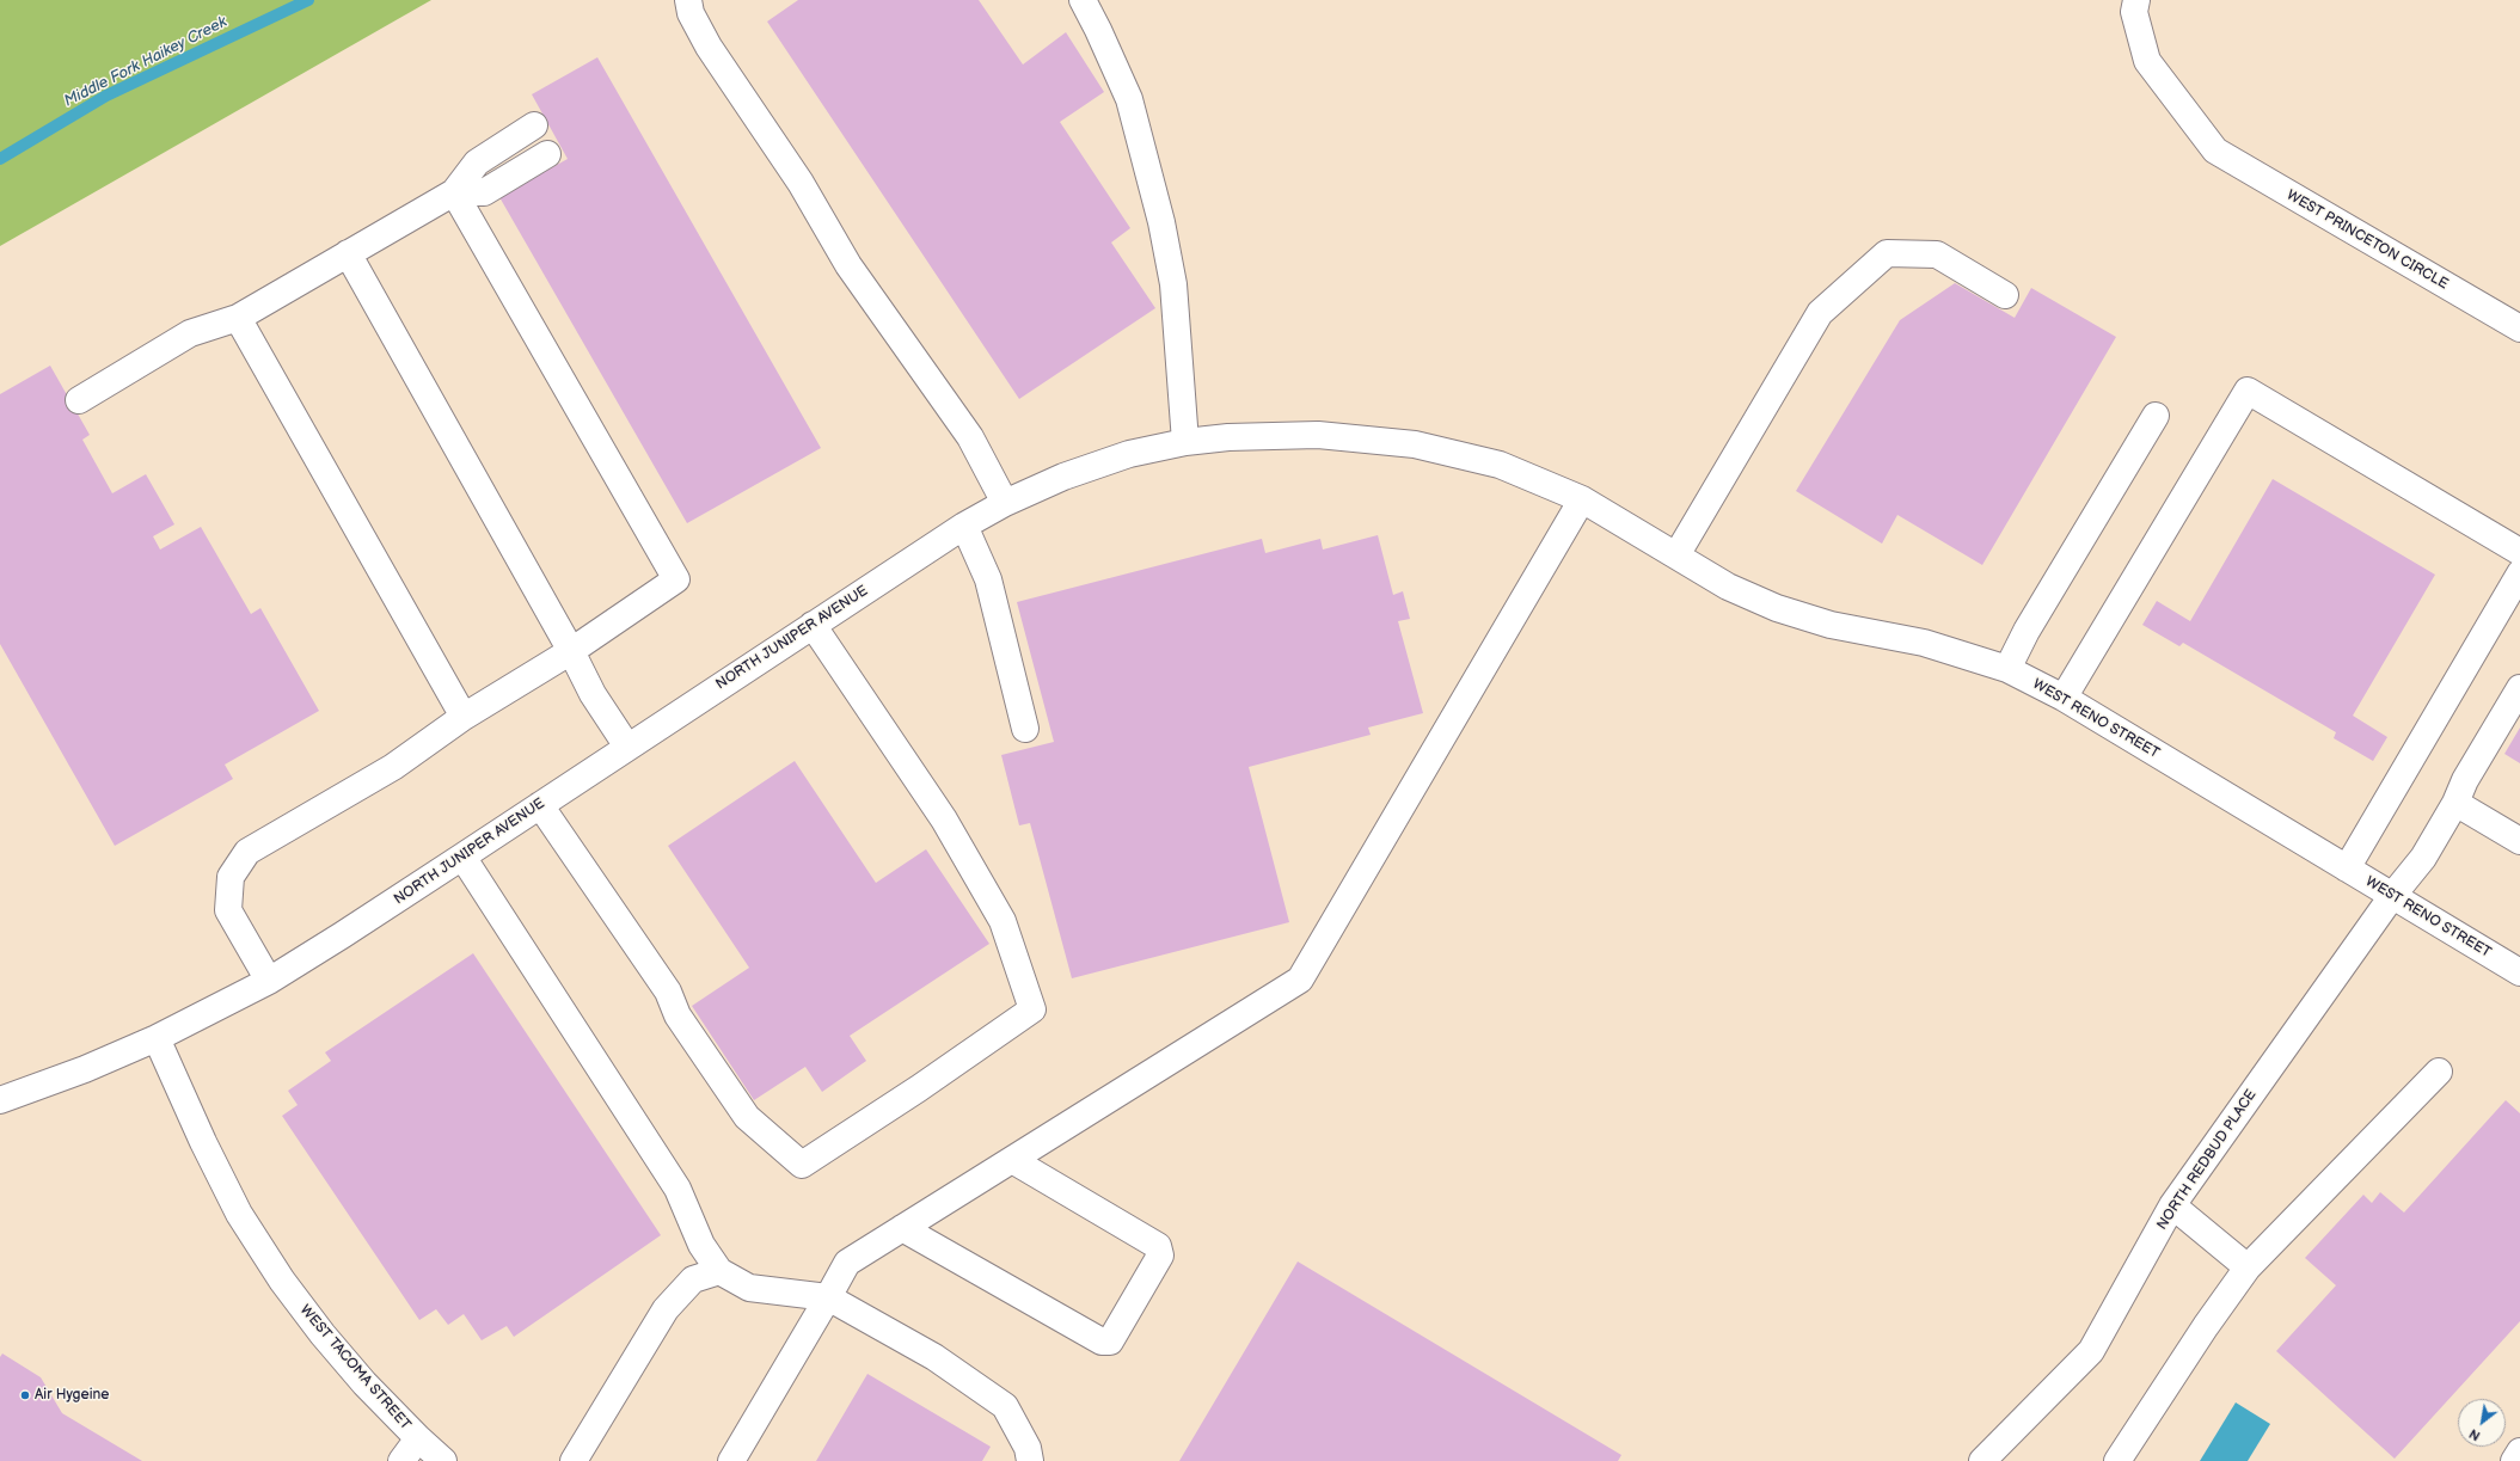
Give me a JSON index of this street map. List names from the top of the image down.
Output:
{
  "streets": {
    "street": [
      "WEST PRINCETON CIRCLE",
      "NORTH JUNIPER AVENUE",
      "WEST RENO STREET",
      "NORTH REDBUD PLACE",
      "WEST TACOMA STREET"
    ]
  },
  "crossings": [
    ["NORTH JUNIPER AVENUE", "WEST RENO STREET"],
    ["NORTH JUNIPER AVENUE", "WEST TACOMA STREET"],
    ["WEST RENO STREET", "NORTH REDBUD PLACE"]
  ],
  "water": ["Middle Fork Haikey Creek"],
  "places": ["Air Hygeine"],
  "north": "bottom left"
}
